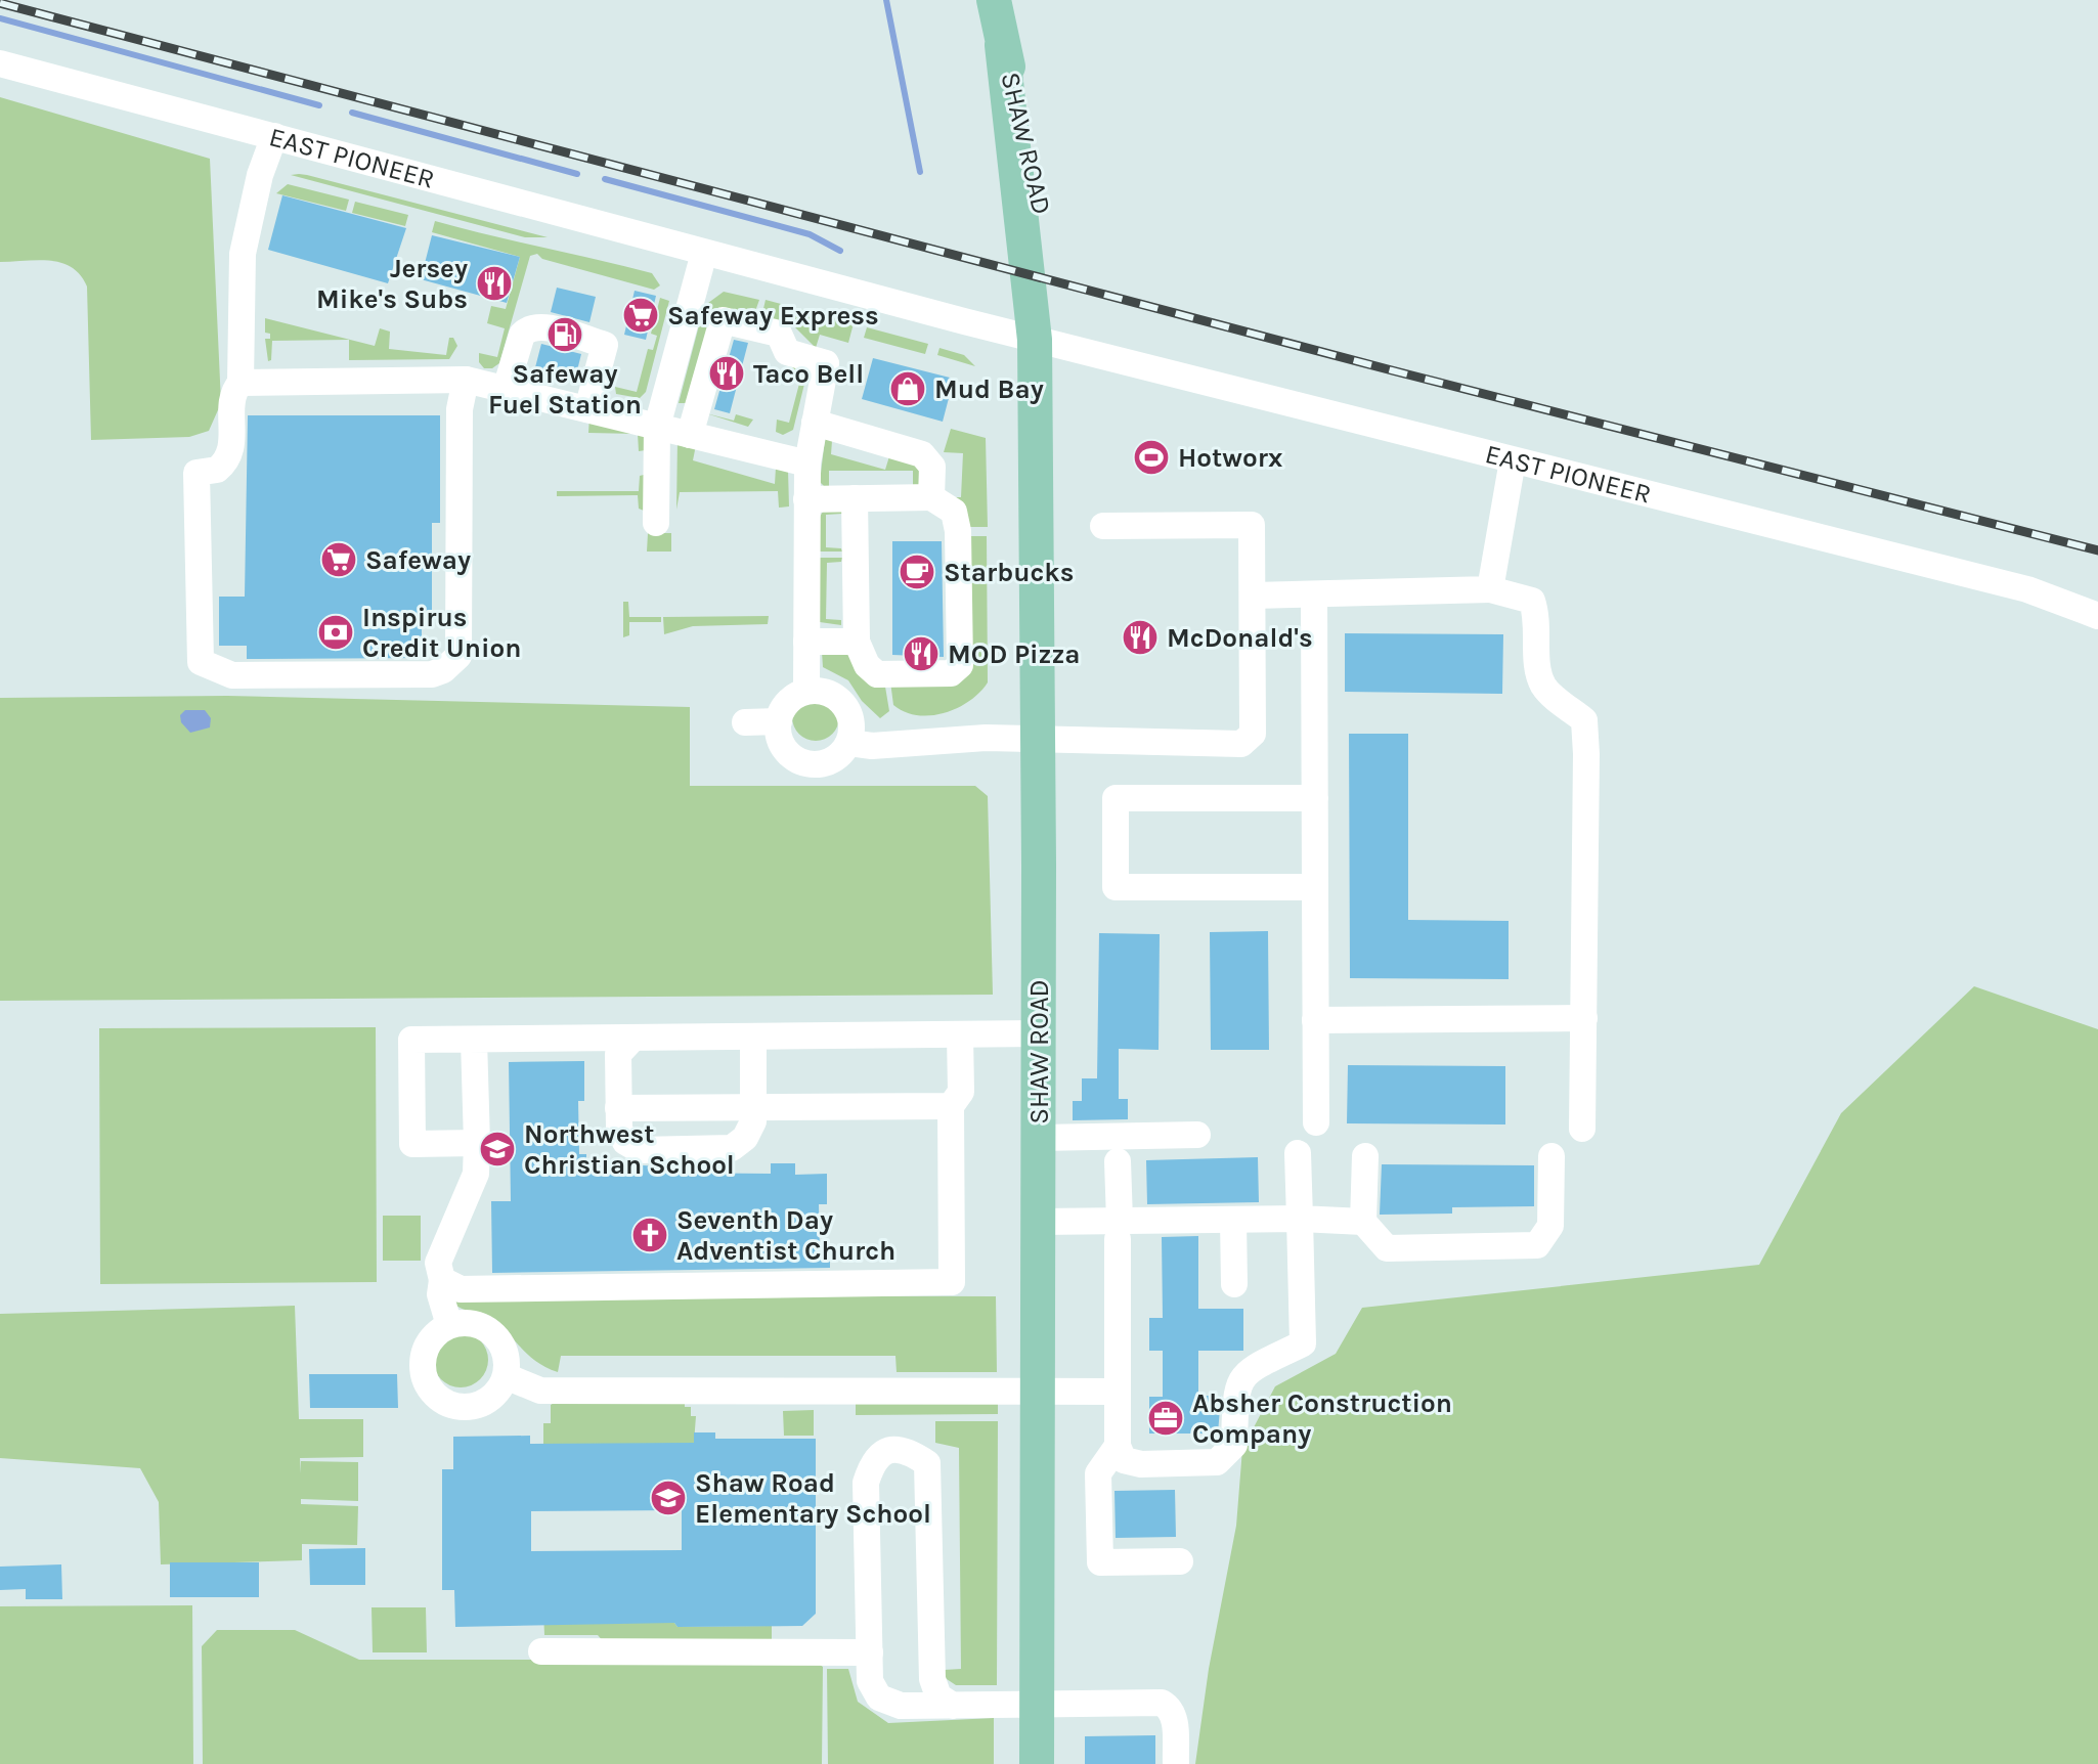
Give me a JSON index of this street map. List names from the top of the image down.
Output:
{
  "streets": {
    "main road": ["SHAW ROAD"],
    "street": ["EAST PIONEER"]
  },
  "crossings": [
    ["SHAW ROAD", "EAST PIONEER"]
  ],
  "places": {
    "restaurant": [
      "Jersey Mike's Subs",
      "Taco Bell",
      "McDonald's",
      "MOD Pizza"
    ],
    "supermarket": ["Safeway Express", "Safeway"],
    "fuel station": ["Safeway Fuel Station"],
    "shop": ["Mud Bay"],
    "sports": ["Hotworx"],
    "cafe": ["Starbucks"],
    "bank": ["Inspirus Credit Union"],
    "school or university": ["Northwest Christian School", "Shaw Road Elementary School"],
    "church": ["Seventh Day Adventist Church"],
    "office": ["Absher Construction Company"]
  }
}
